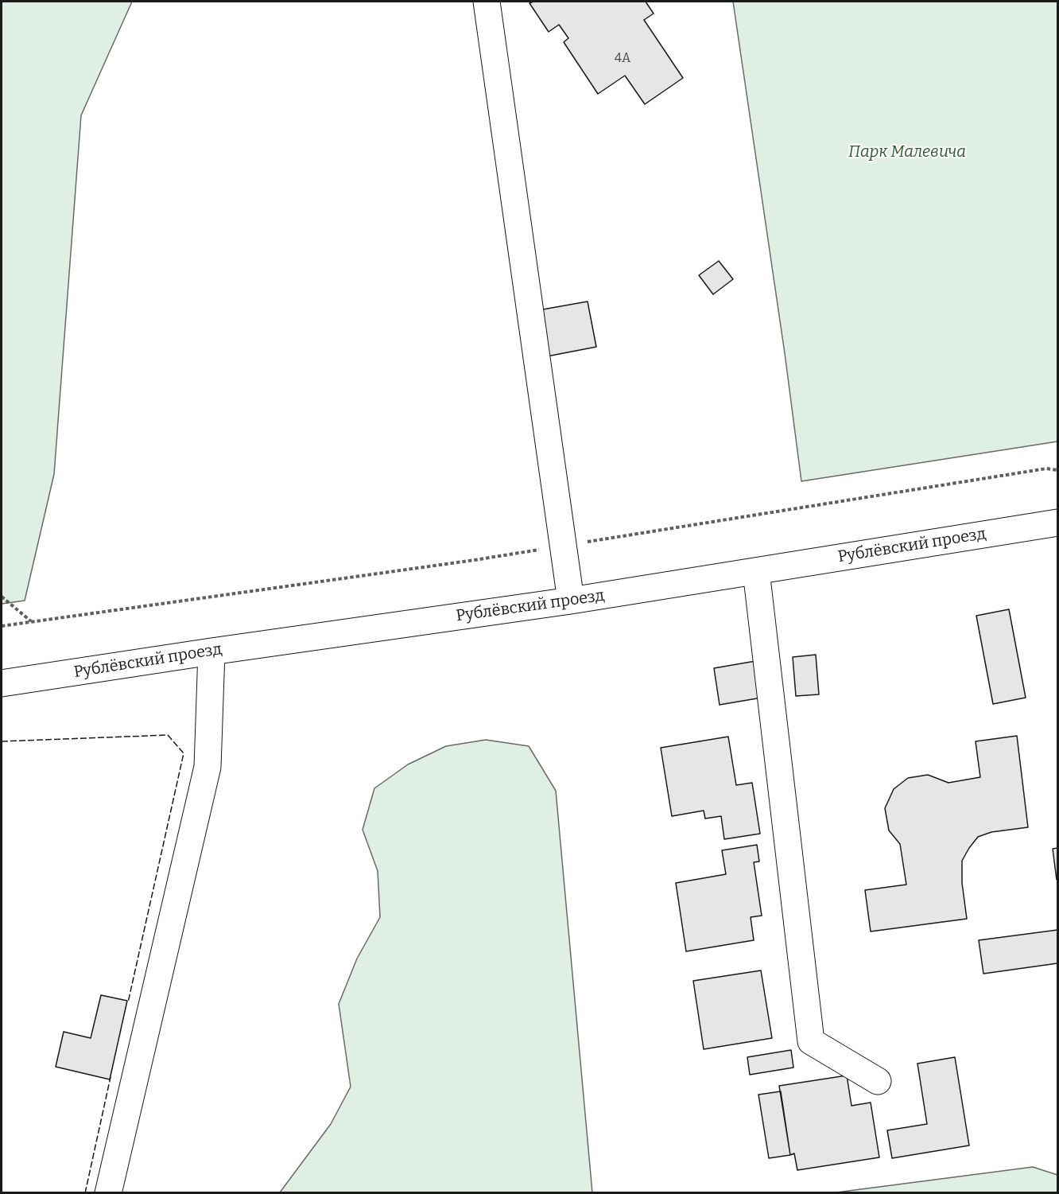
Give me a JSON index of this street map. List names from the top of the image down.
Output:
{
  "streets": {
    "street": ["Рублёвский проезд"]
  },
  "parks": ["Парк Малевича"],
  "house_numbers": ["4А"]
}
